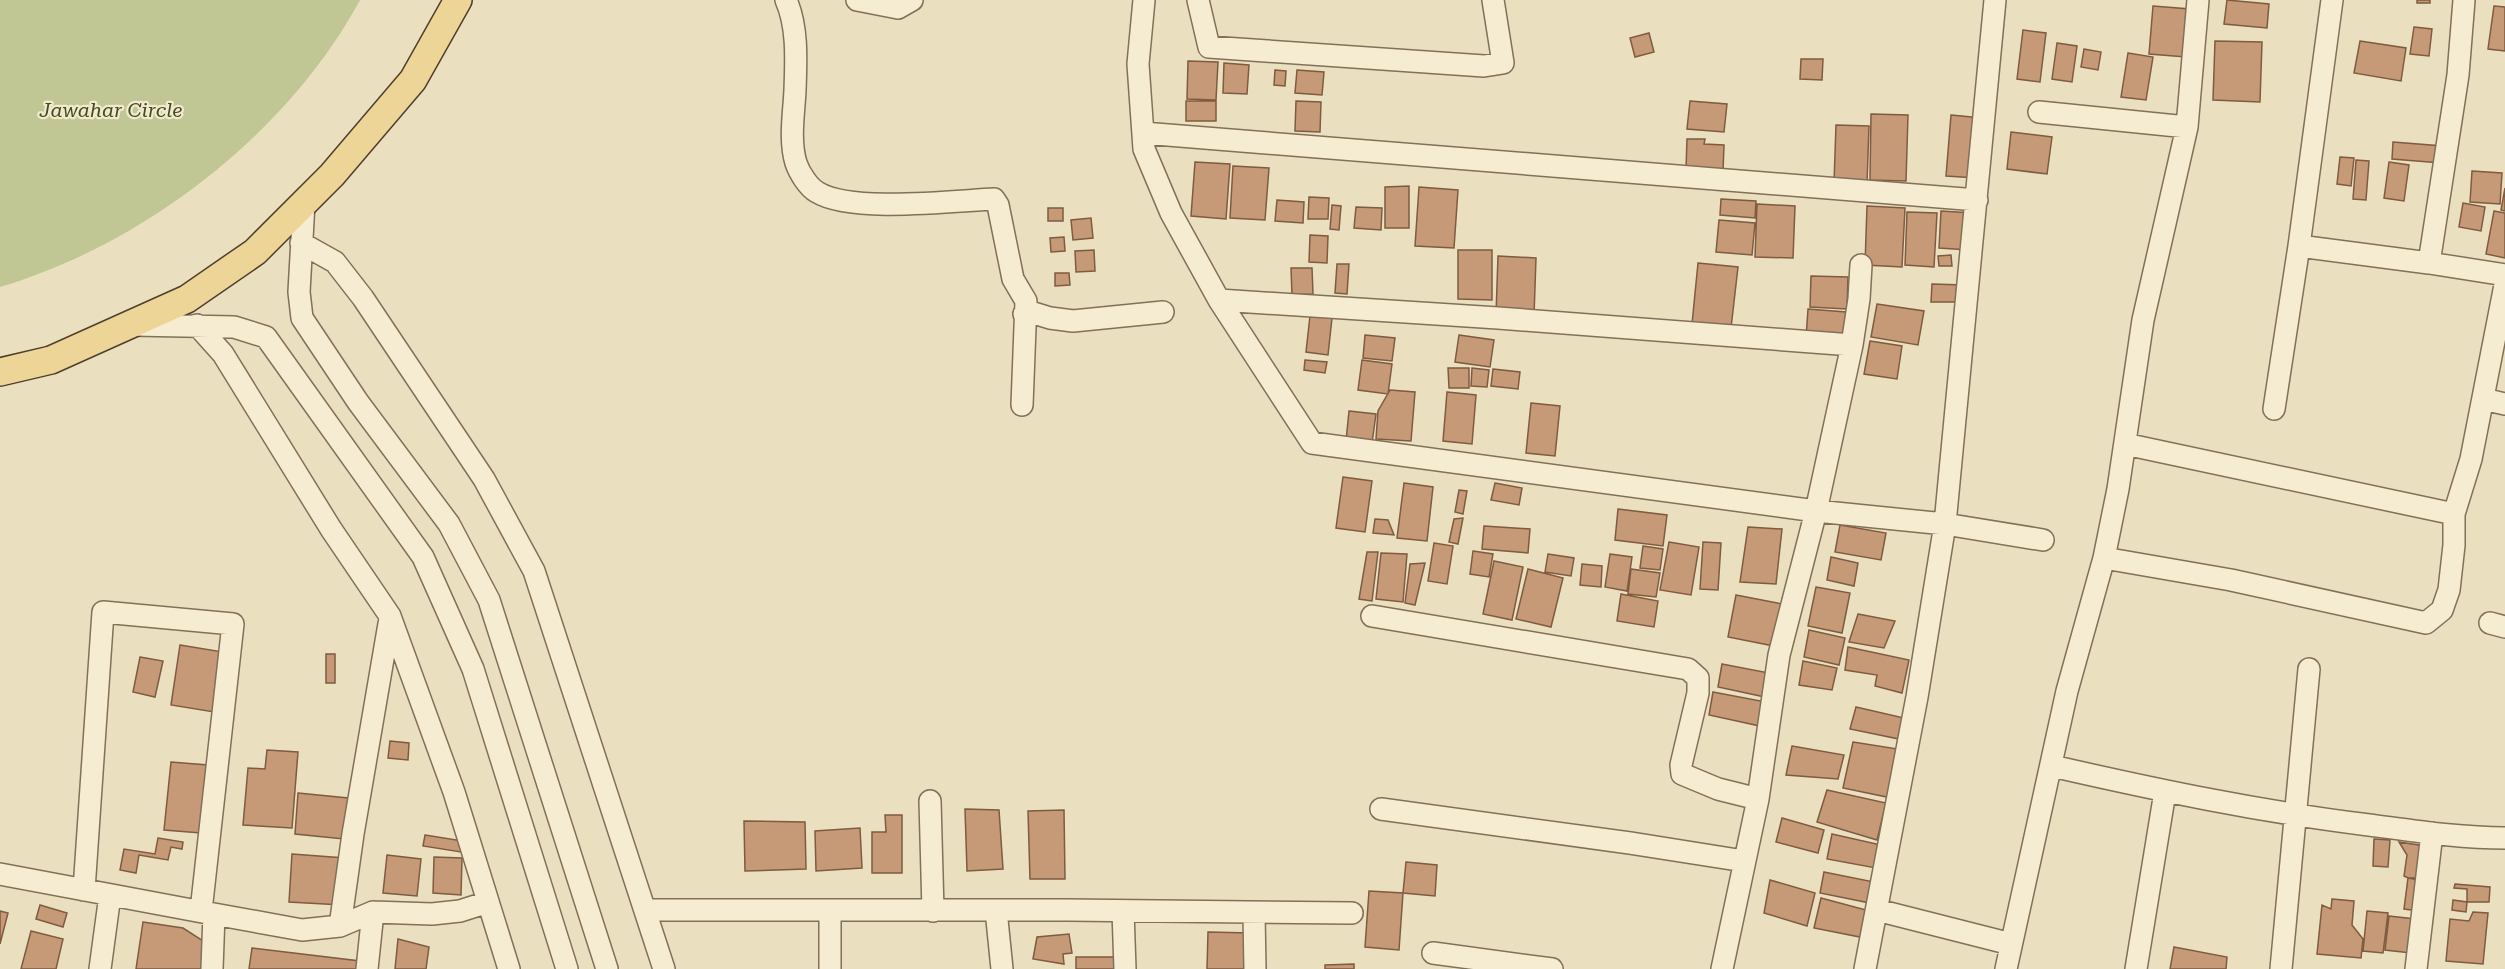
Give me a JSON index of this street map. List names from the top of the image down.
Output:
{
  "parks": ["Jawahar Circle"]
}
